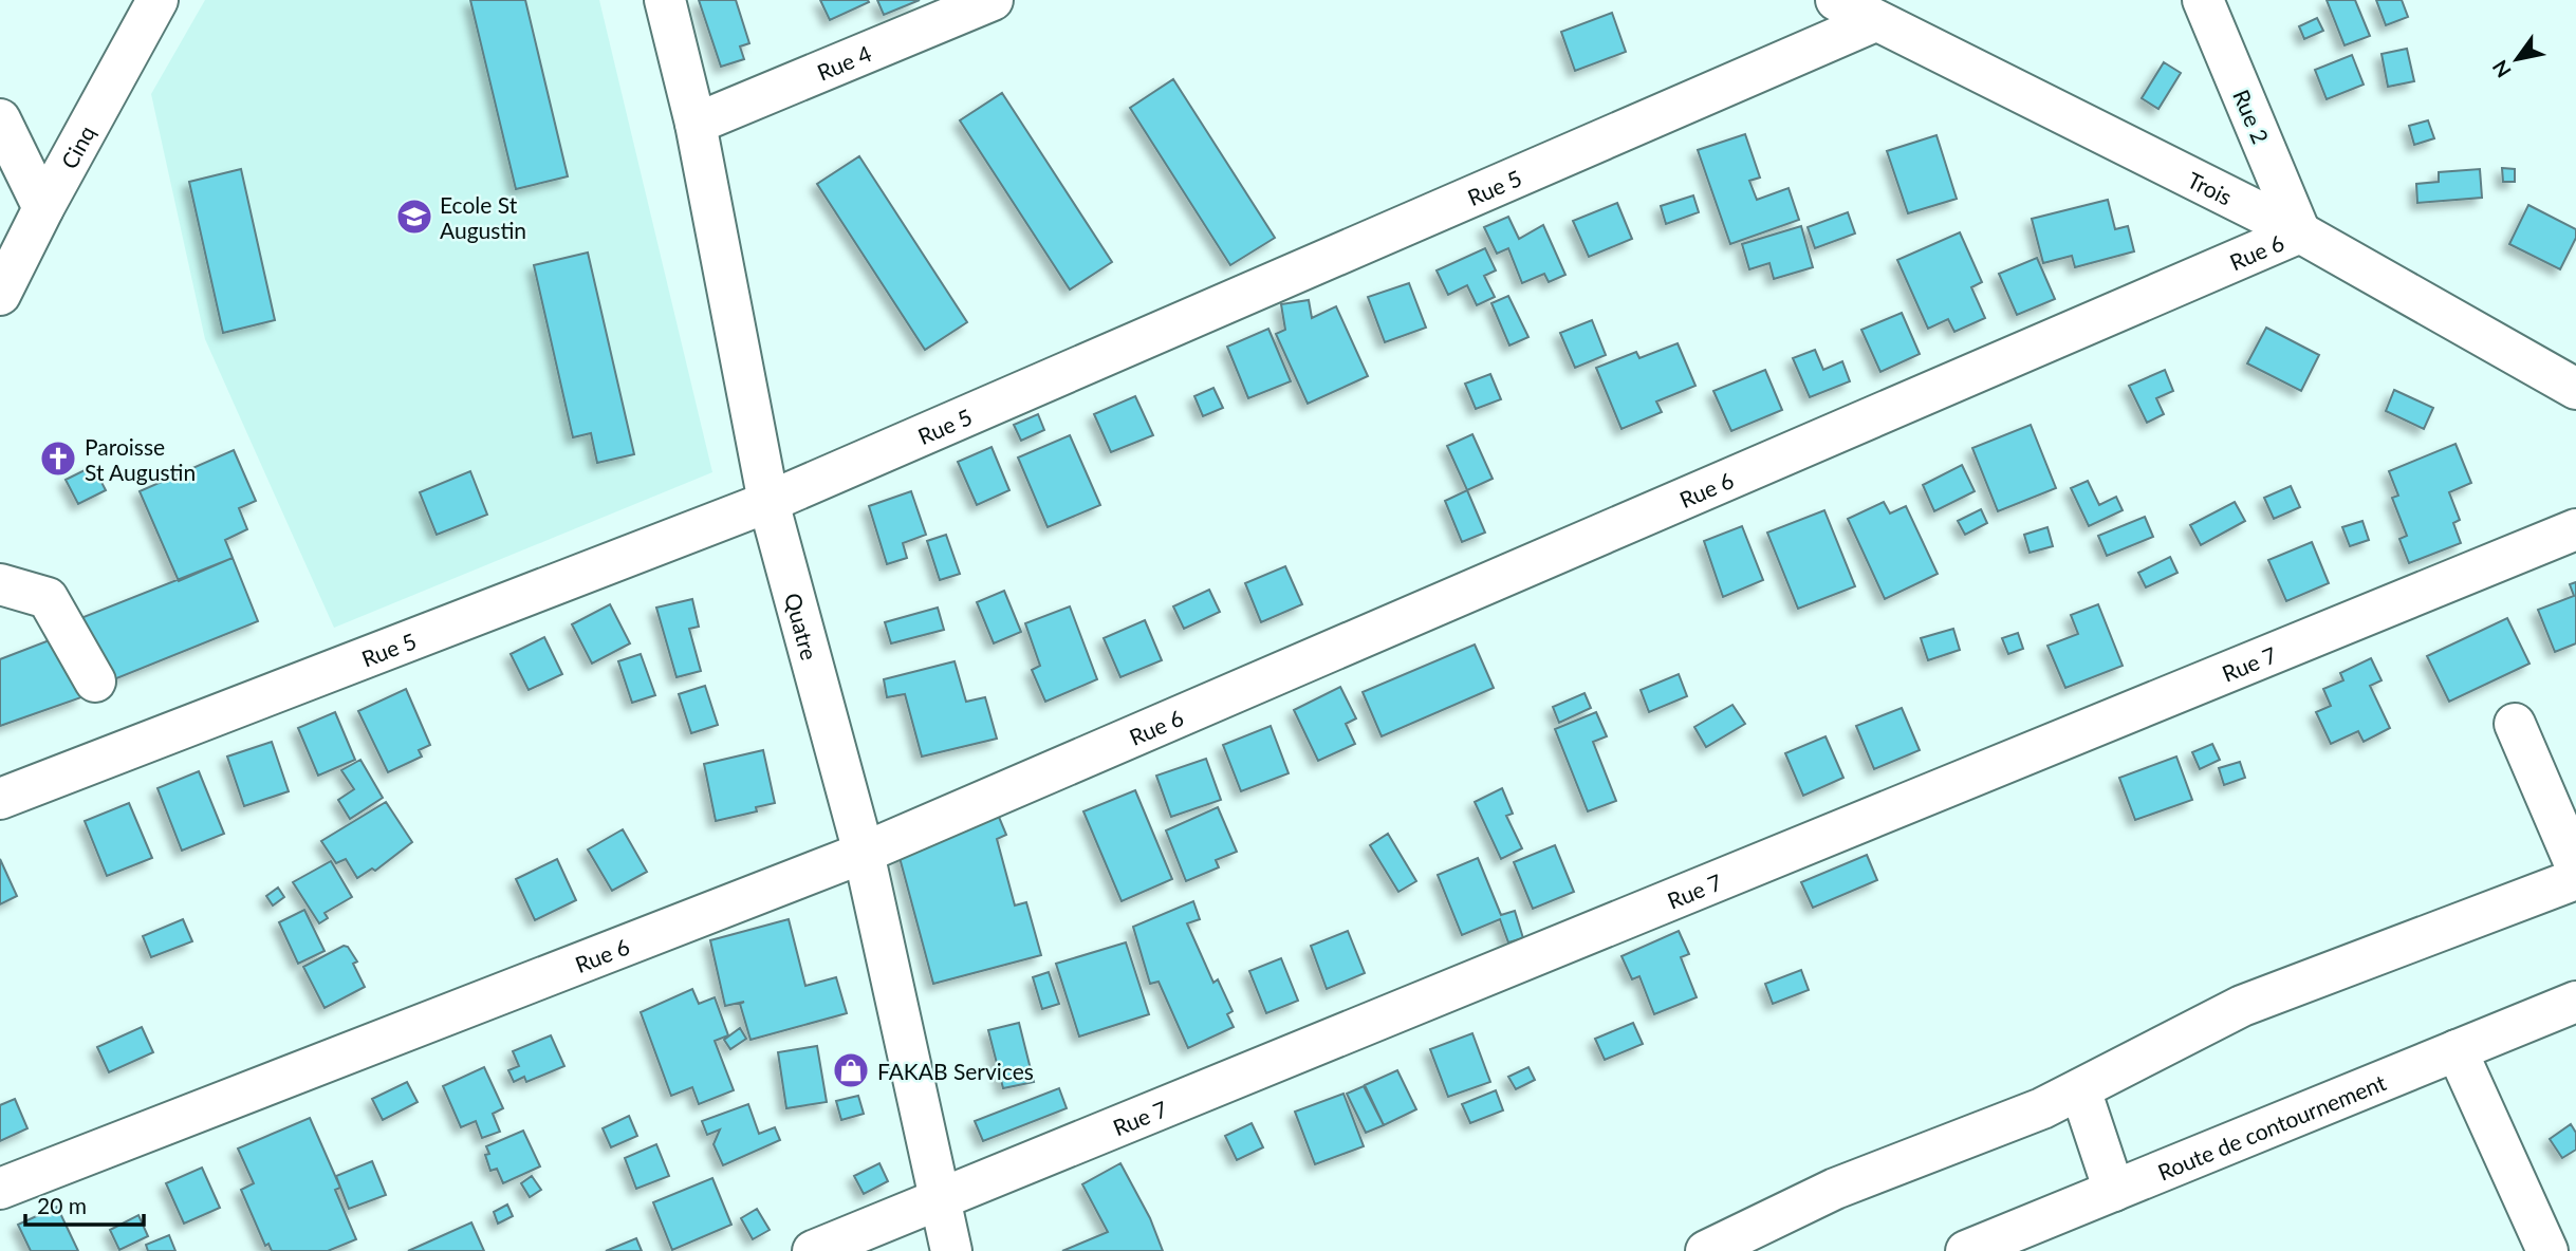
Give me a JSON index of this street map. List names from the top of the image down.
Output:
{
  "streets": {
    "street": [
      "Rue 4",
      "Rue 2",
      "Cinq",
      "Rue 5",
      "Trois",
      "Rue 6",
      "Quatre",
      "Rue 7",
      "Route de contournement"
    ]
  },
  "crossings": [
    ["Rue 4", "Quatre"],
    ["Rue 2", "Trois"],
    ["Rue 2", "Rue 6"],
    ["Rue 5", "Trois"],
    ["Rue 5", "Quatre"],
    ["Trois", "Rue 6"],
    ["Rue 6", "Quatre"],
    ["Quatre", "Rue 7"]
  ],
  "places": {
    "school or university": ["Ecole St Augustin"],
    "church": ["Paroisse St Augustin"],
    "shop": ["FAKAB Services"]
  },
  "scale_bar": "20 m",
  "north": "bottom left"
}
